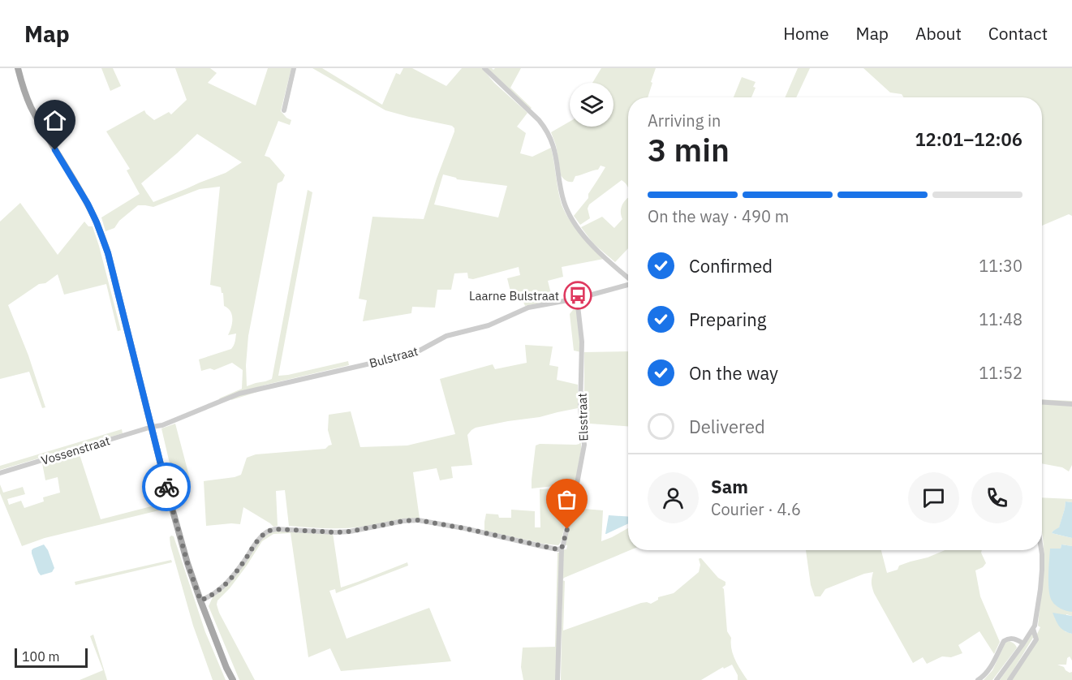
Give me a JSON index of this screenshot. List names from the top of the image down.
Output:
{
  "streets": {
    "street": ["Bulstraat", "Elsstraat", "Vossenstraat"]
  },
  "crossings": [
    ["Bulstraat", "Elsstraat"],
    ["Bulstraat", "Vossenstraat"]
  ],
  "places": {
    "bus stop": ["Laarne Bulstraat"]
  },
  "scale_bar": "100 m",
  "page": {
    "header": "Map",
    "nav": [
      "Home",
      "Map",
      "About",
      "Contact"
    ],
    "heading": ["3 min", "Arriving in", "12:01–12:06"],
    "panel": ["Sam", "Courier · 4.6"],
    "bar": "On the way · 490 m",
    "list": [
      ["Confirmed", "11:30"],
      ["Preparing", "11:48"],
      ["On the way", "11:52"],
      "Delivered"
    ],
    "scale": "100 m"
  }
}
